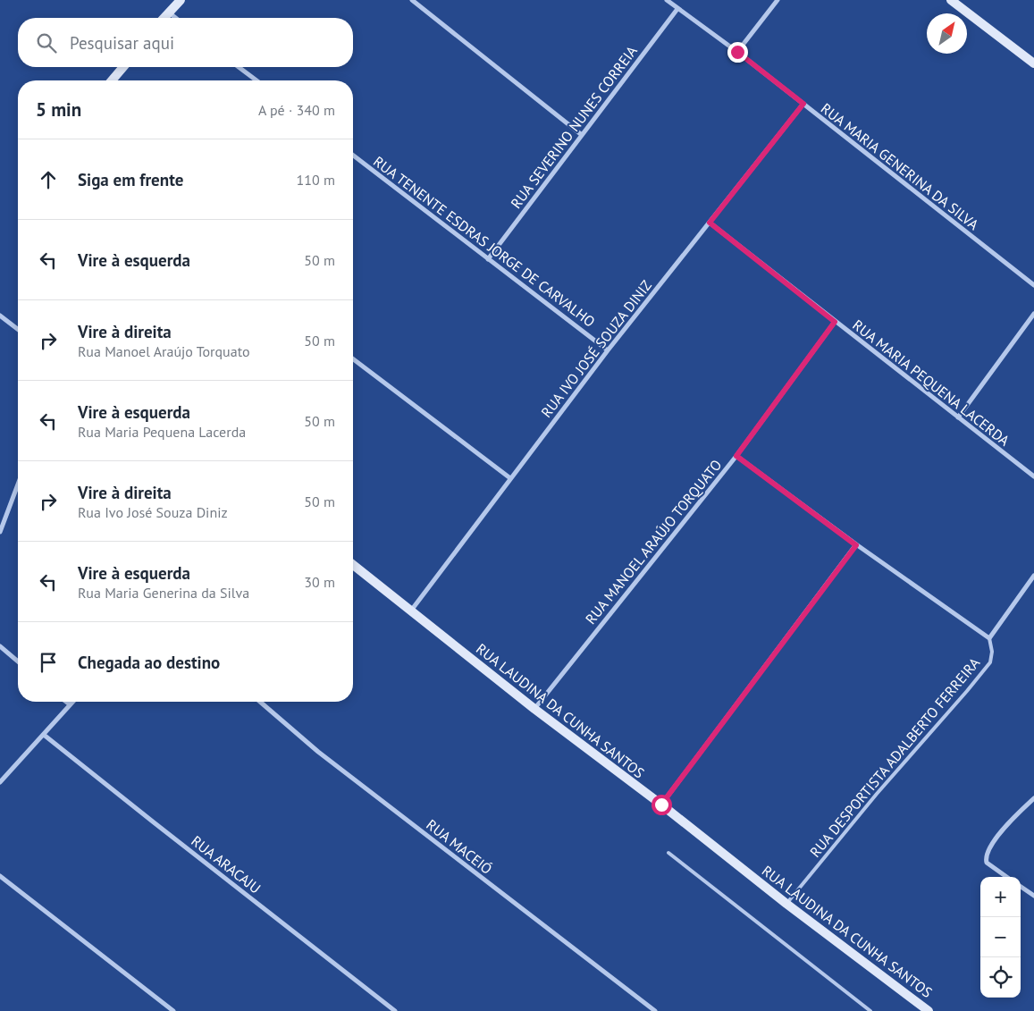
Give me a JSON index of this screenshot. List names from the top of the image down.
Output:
{
  "streets": {
    "street": [
      "RUA SEVERINO NUNES CORREIA",
      "RUA MARIA GENERINA DA SILVA",
      "RUA TENENTE ESDRAS JORGE DE CARVALHO",
      "RUA IVO JOSÉ SOUZA DINIZ",
      "RUA MARIA PEQUENA LACERDA",
      "RUA MANOEL ARAÚJO TORQUATO",
      "RUA LAUDINA DA CUNHA SANTOS",
      "RUA MACEIÓ",
      "RUA ARACAJU"
    ],
    "lane": ["RUA DESPORTISTA ADALBERTO FERREIRA"]
  },
  "crossings": [
    ["RUA SEVERINO NUNES CORREIA", "RUA MARIA GENERINA DA SILVA"],
    ["RUA SEVERINO NUNES CORREIA", "RUA TENENTE ESDRAS JORGE DE CARVALHO"],
    ["RUA MARIA GENERINA DA SILVA", "RUA IVO JOSÉ SOUZA DINIZ"],
    ["RUA TENENTE ESDRAS JORGE DE CARVALHO", "RUA IVO JOSÉ SOUZA DINIZ"],
    ["RUA IVO JOSÉ SOUZA DINIZ", "RUA MARIA PEQUENA LACERDA"],
    ["RUA IVO JOSÉ SOUZA DINIZ", "RUA LAUDINA DA CUNHA SANTOS"],
    ["RUA MARIA PEQUENA LACERDA", "RUA MANOEL ARAÚJO TORQUATO"],
    ["RUA MANOEL ARAÚJO TORQUATO", "RUA LAUDINA DA CUNHA SANTOS"],
    ["RUA LAUDINA DA CUNHA SANTOS", "RUA DESPORTISTA ADALBERTO FERREIRA"]
  ],
  "north": "top right",
  "page": {
    "search": "Pesquisar aqui",
    "heading": ["5 min", "A pé · 340 m"],
    "list": [
      ["Siga em frente", "110 m"],
      ["Vire à esquerda", "50 m"],
      ["Vire à direita", "Rua Manoel Araújo Torquato", "50 m"],
      ["Vire à esquerda", "Rua Maria Pequena Lacerda", "50 m"],
      ["Vire à direita", "Rua Ivo José Souza Diniz", "50 m"],
      ["Vire à esquerda", "Rua Maria Generina da Silva", "30 m"],
      "Chegada ao destino"
    ],
    "map_buttons": ["+", "−"]
  }
}
